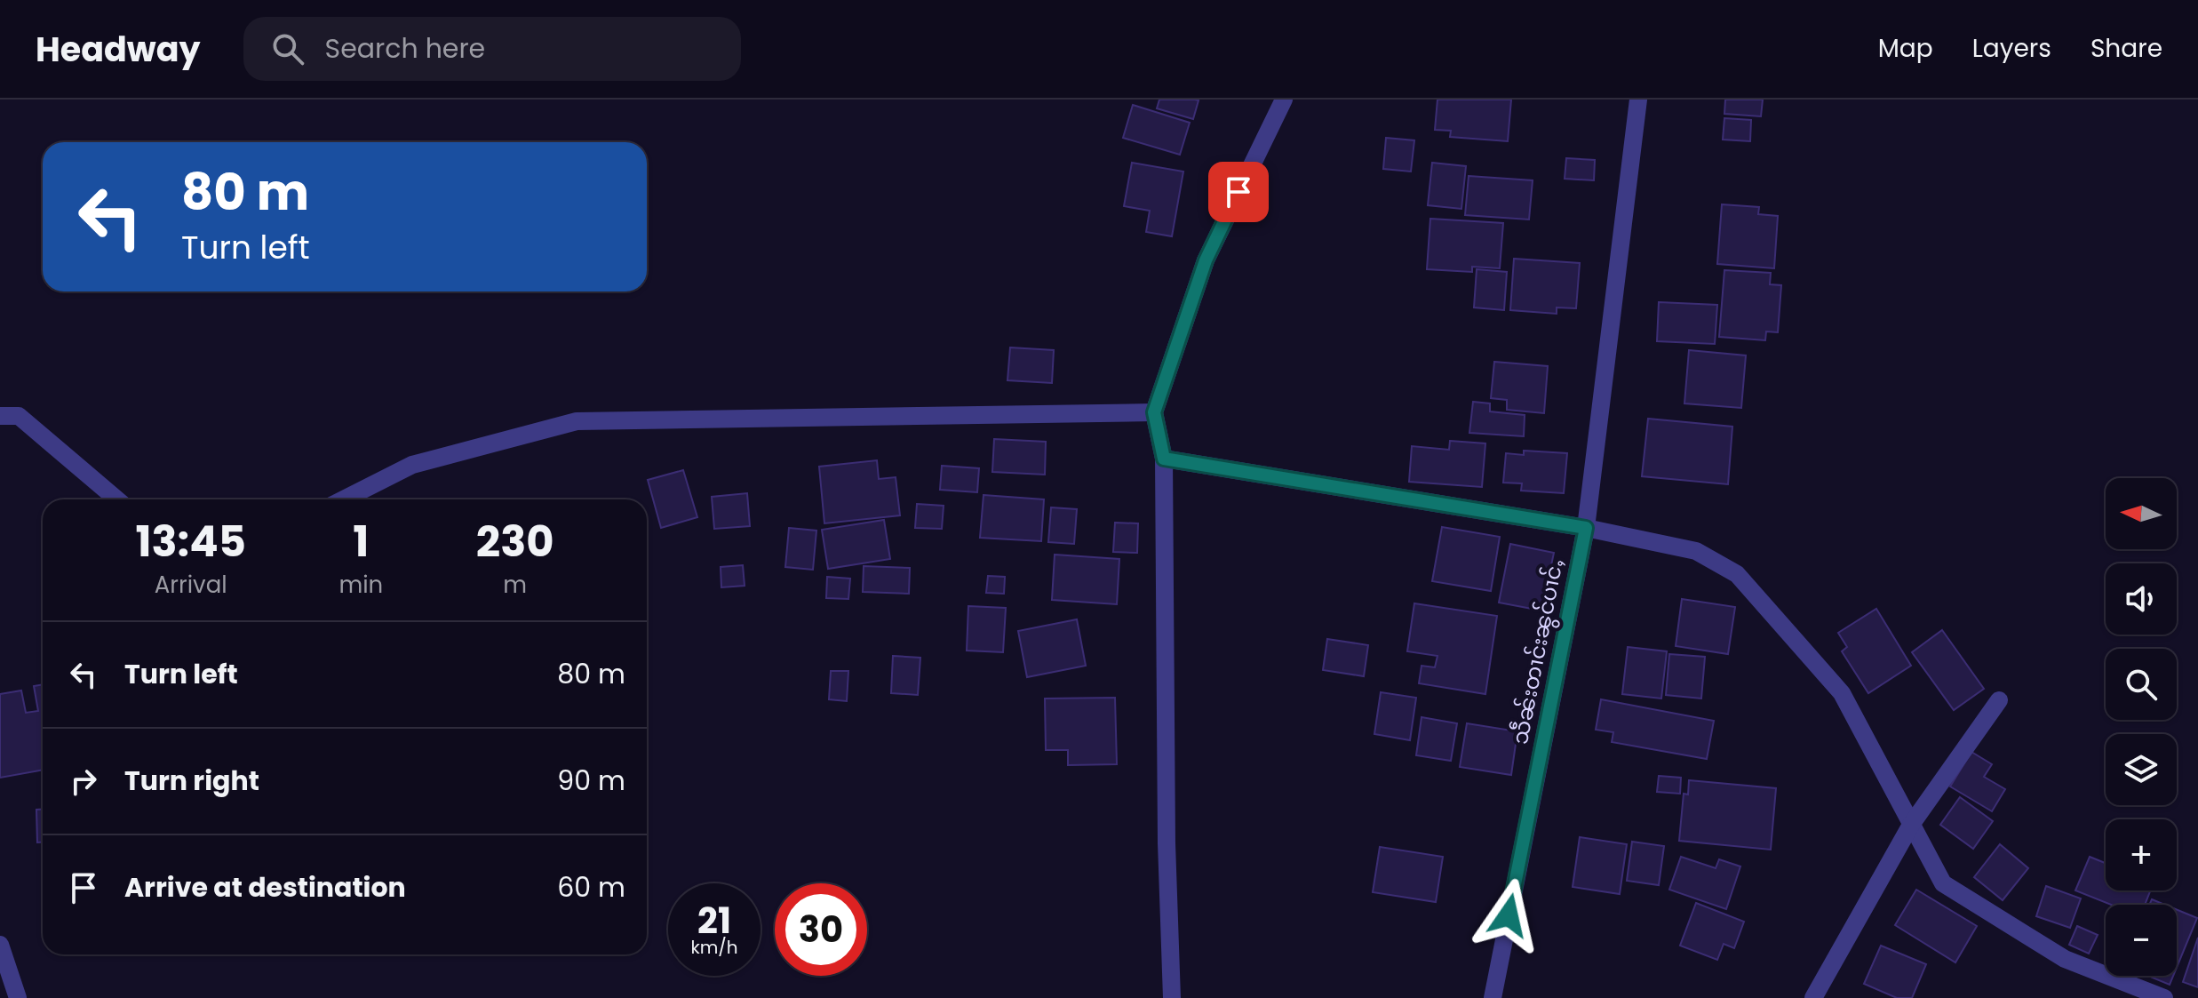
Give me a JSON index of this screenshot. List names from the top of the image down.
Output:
{
  "streets": {
    "street": ["သဵၼ်းတၢင်းၼွင်ပၢင်ႇ"]
  },
  "north": "left",
  "page": {
    "header": "Headway",
    "search": "Search here",
    "nav": ["Map", "Layers", "Share"],
    "turn": ["80 m", "Turn left"],
    "map_buttons": ["+", "−"],
    "eta": [
      "13:45",
      "Arrival",
      "1",
      "min",
      "230",
      "m"
    ],
    "list": [
      {
        "name": "Turn left",
        "value": "80 m"
      },
      {
        "name": "Turn right",
        "value": "90 m"
      },
      {
        "name": "Arrive at destination",
        "value": "60 m"
      }
    ],
    "speed": "21 km/h",
    "limit": "30"
  }
}
